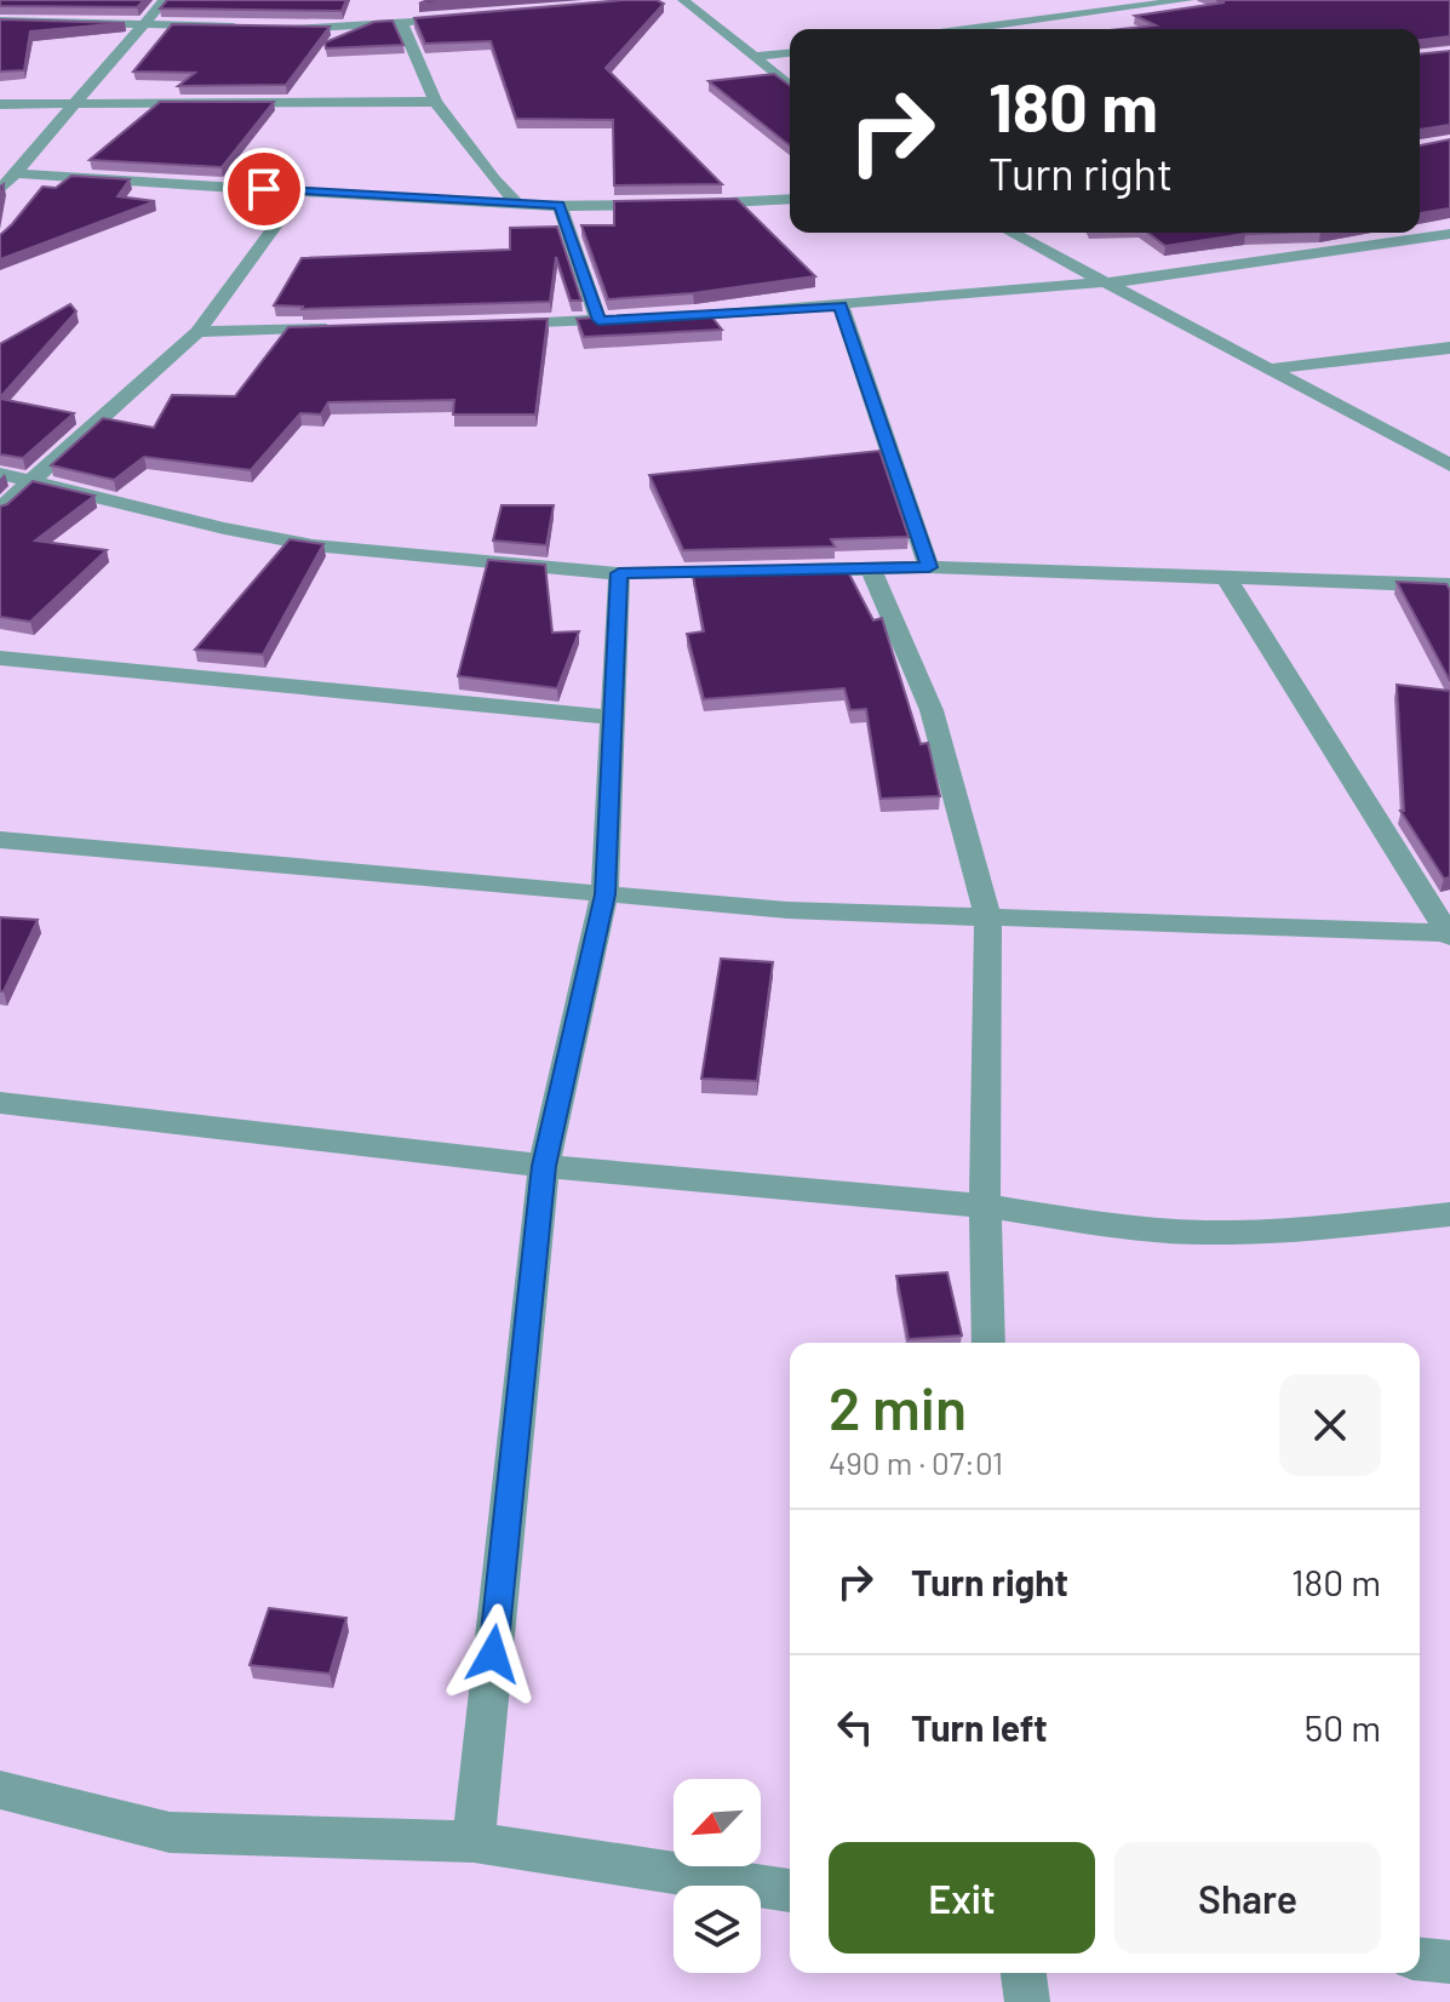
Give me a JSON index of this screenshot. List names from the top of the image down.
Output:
{
  "north": "bottom left",
  "page": {
    "turn": ["180 m", "Turn right"],
    "heading": ["2 min", "490 m · 07:01"],
    "list": [
      {
        "name": "Turn right",
        "value": "180 m"
      },
      {
        "name": "Turn left",
        "value": "50 m"
      }
    ],
    "buttons": ["Exit", "Share"]
  }
}
